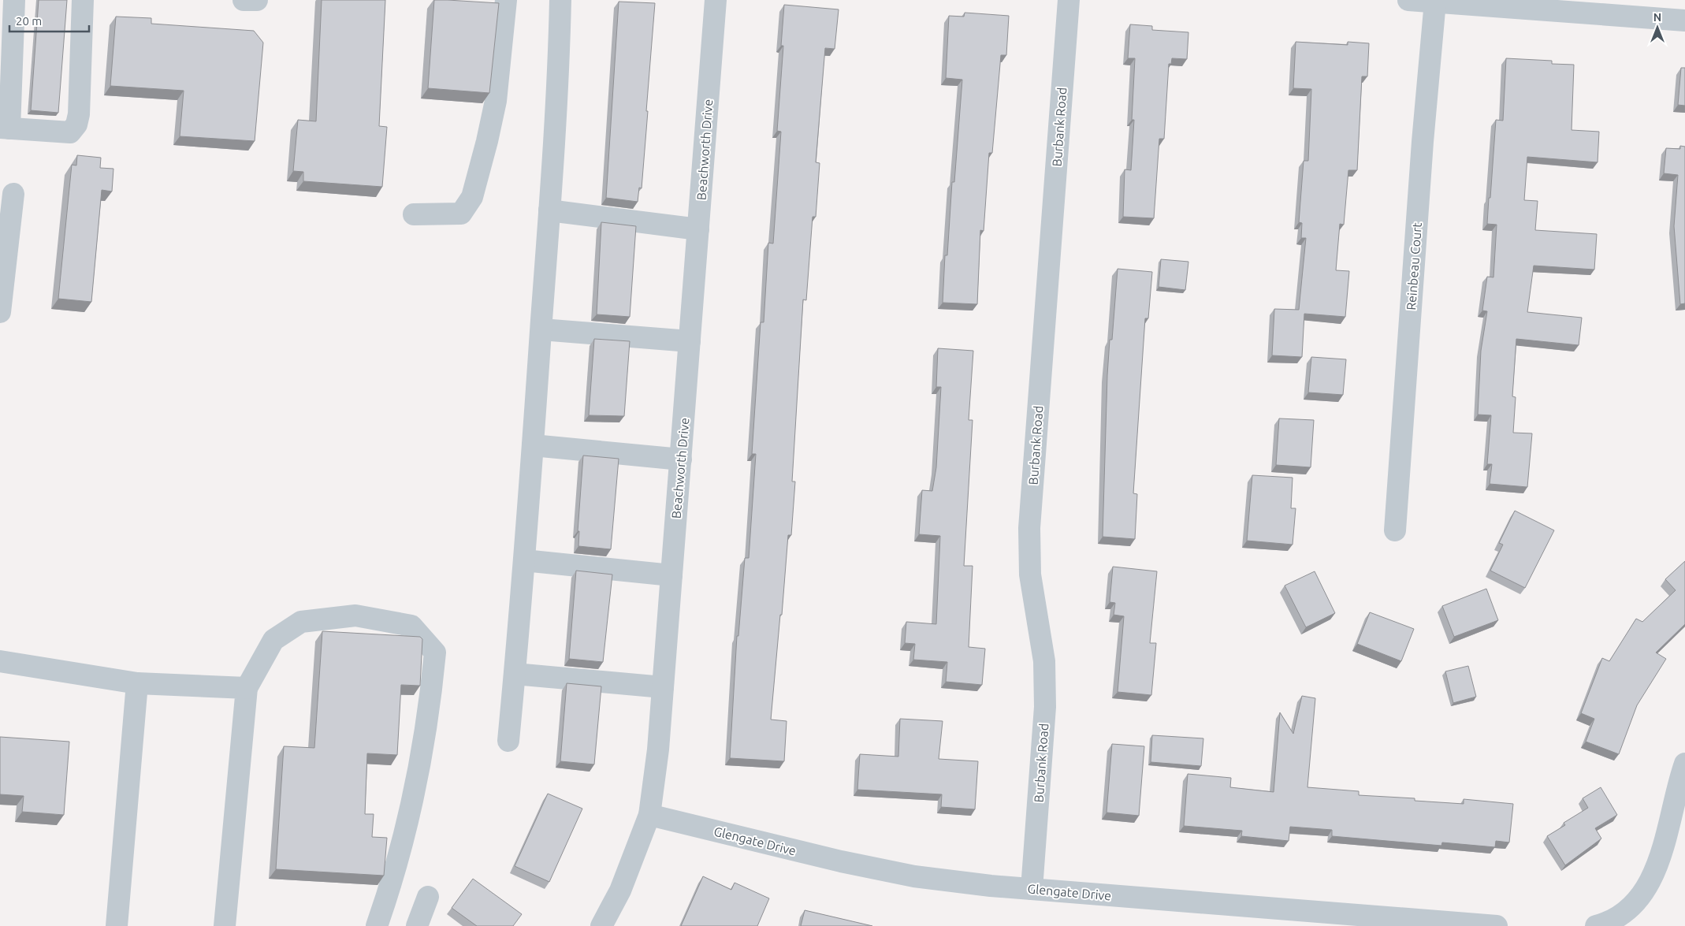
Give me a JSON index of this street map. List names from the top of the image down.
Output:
{
  "streets": {
    "street": [
      "Burbank Road",
      "Beachworth Drive",
      "Reinbeau Court",
      "Glengate Drive"
    ]
  },
  "crossings": [
    ["Burbank Road", "Glengate Drive"],
    ["Beachworth Drive", "Glengate Drive"]
  ],
  "scale_bar": "20 m",
  "north": "top"
}
